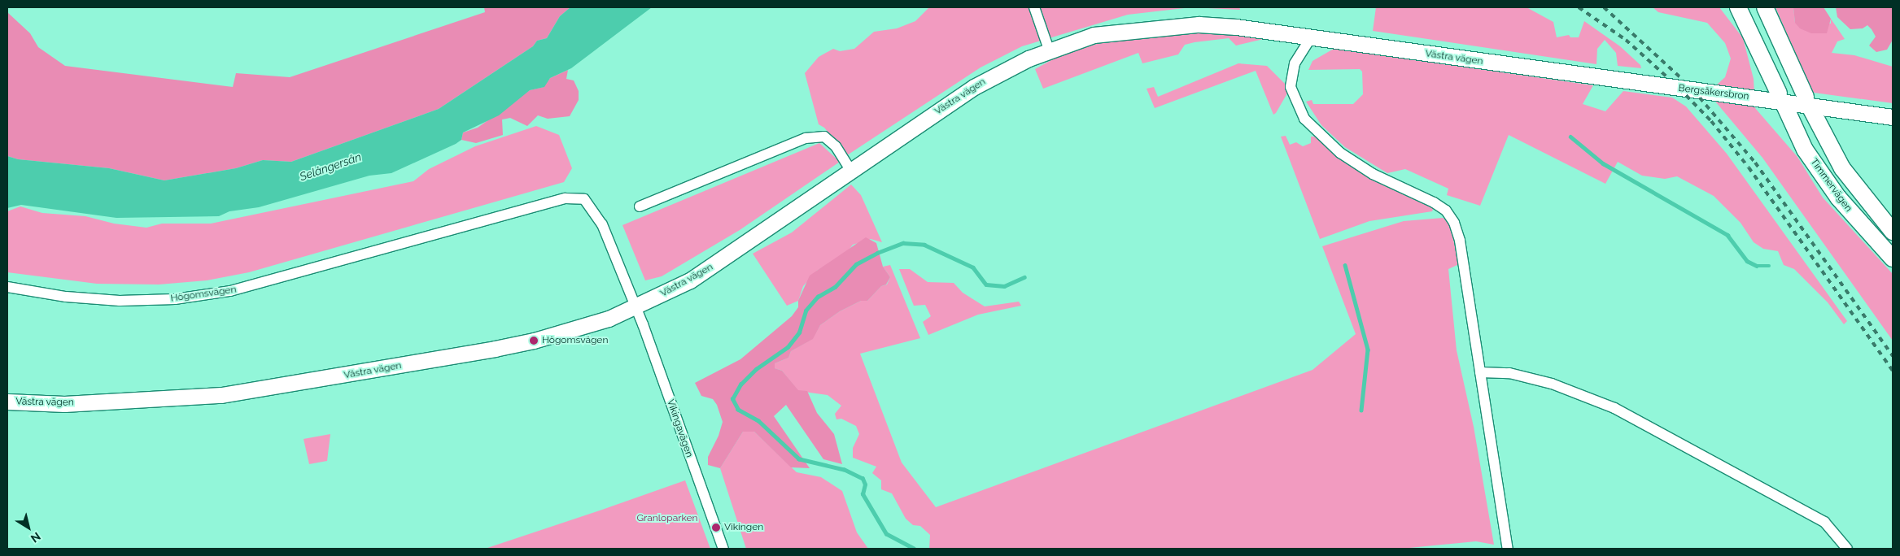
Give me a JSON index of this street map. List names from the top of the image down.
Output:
{
  "streets": {
    "main road": ["Timmervägen"],
    "street": [
      "Västra vägen",
      "Bergsåkersbron",
      "Högomsvägen",
      "Vikingavägen"
    ]
  },
  "crossings": [
    ["Västra vägen", "Bergsåkersbron"],
    ["Västra vägen", "Högomsvägen"],
    ["Västra vägen", "Vikingavägen"],
    ["Bergsåkersbron", "Timmervägen"],
    ["Högomsvägen", "Vikingavägen"]
  ],
  "water": ["Selångersån"],
  "parks": ["Granloparken"],
  "places": ["Högomsvägen", "Vikingen"],
  "north": "bottom right"
}
